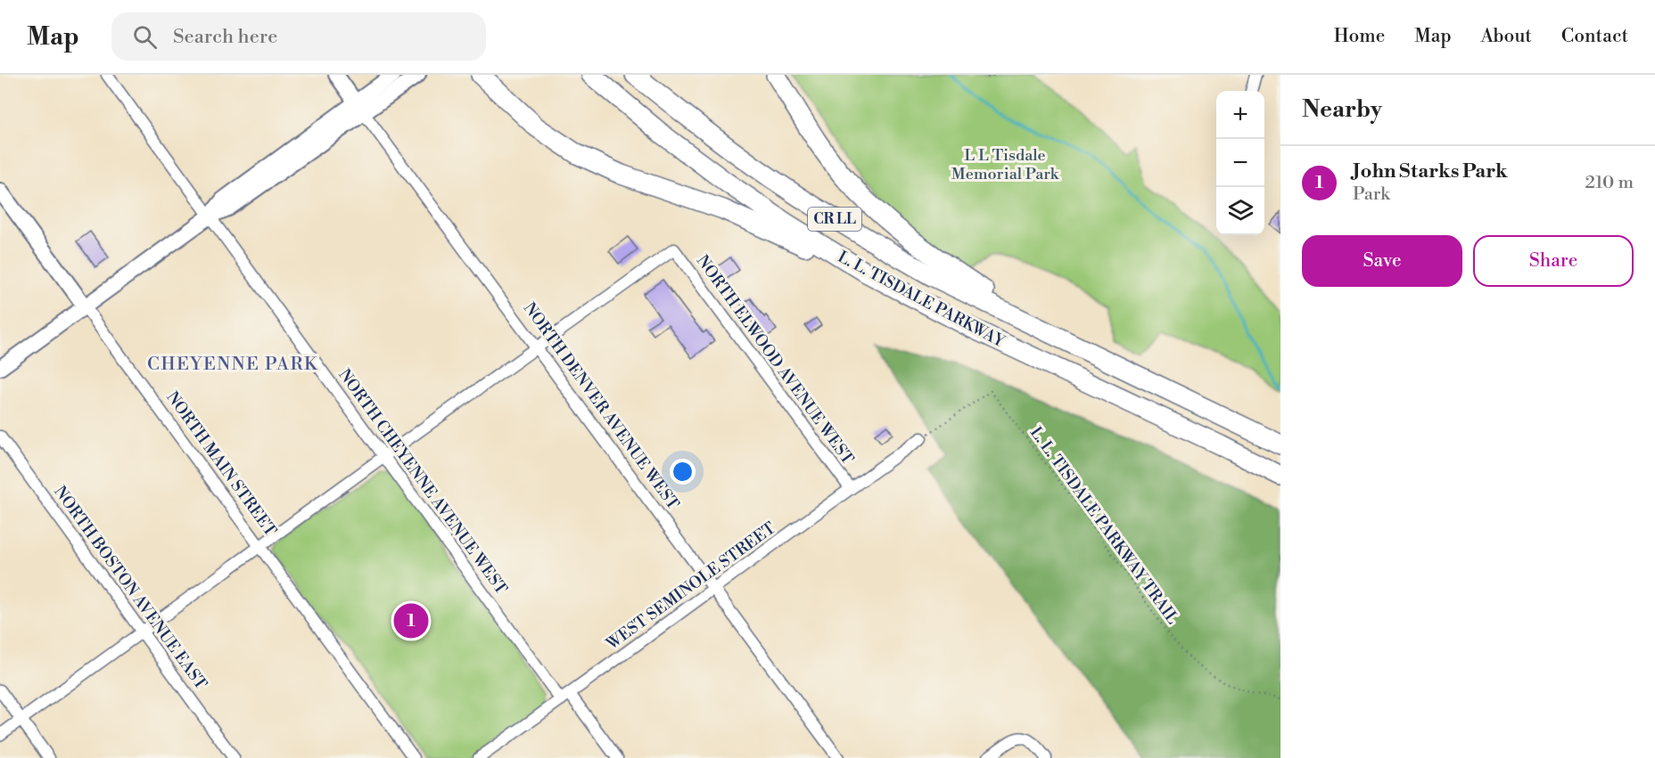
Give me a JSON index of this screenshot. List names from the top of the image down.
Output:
{
  "streets": {
    "highway": ["CR LL", "L. L. TISDALE PARKWAY"],
    "street": [
      "NORTH ELWOOD AVENUE WEST",
      "NORTH DENVER AVENUE WEST",
      "NORTH MAIN STREET",
      "NORTH CHEYENNE AVENUE WEST",
      "WEST SEMINOLE STREET",
      "NORTH BOSTON AVENUE EAST"
    ],
    "path": ["L. L. TISDALE PARKWAY TRAIL"]
  },
  "crossings": [
    ["NORTH ELWOOD AVENUE WEST", "NORTH DENVER AVENUE WEST"],
    ["NORTH ELWOOD AVENUE WEST", "WEST SEMINOLE STREET"],
    ["NORTH DENVER AVENUE WEST", "WEST SEMINOLE STREET"],
    ["NORTH CHEYENNE AVENUE WEST", "WEST SEMINOLE STREET"],
    ["L. L. TISDALE PARKWAY TRAIL", "WEST SEMINOLE STREET"]
  ],
  "districts": ["CHEYENNE PARK"],
  "parks": ["L L Tisdale Memorial Park"],
  "page": {
    "header": "Map",
    "search": "Search here",
    "nav": [
      "Home",
      "Map",
      "About",
      "Contact"
    ],
    "heading": "Nearby",
    "map_buttons": ["+", "−"],
    "list": [
      {
        "mark": "1",
        "name": "John Starks Park",
        "note": "Park",
        "value": "210 m"
      }
    ],
    "buttons": ["Save", "Share"],
    "pins": "1"
  }
}
